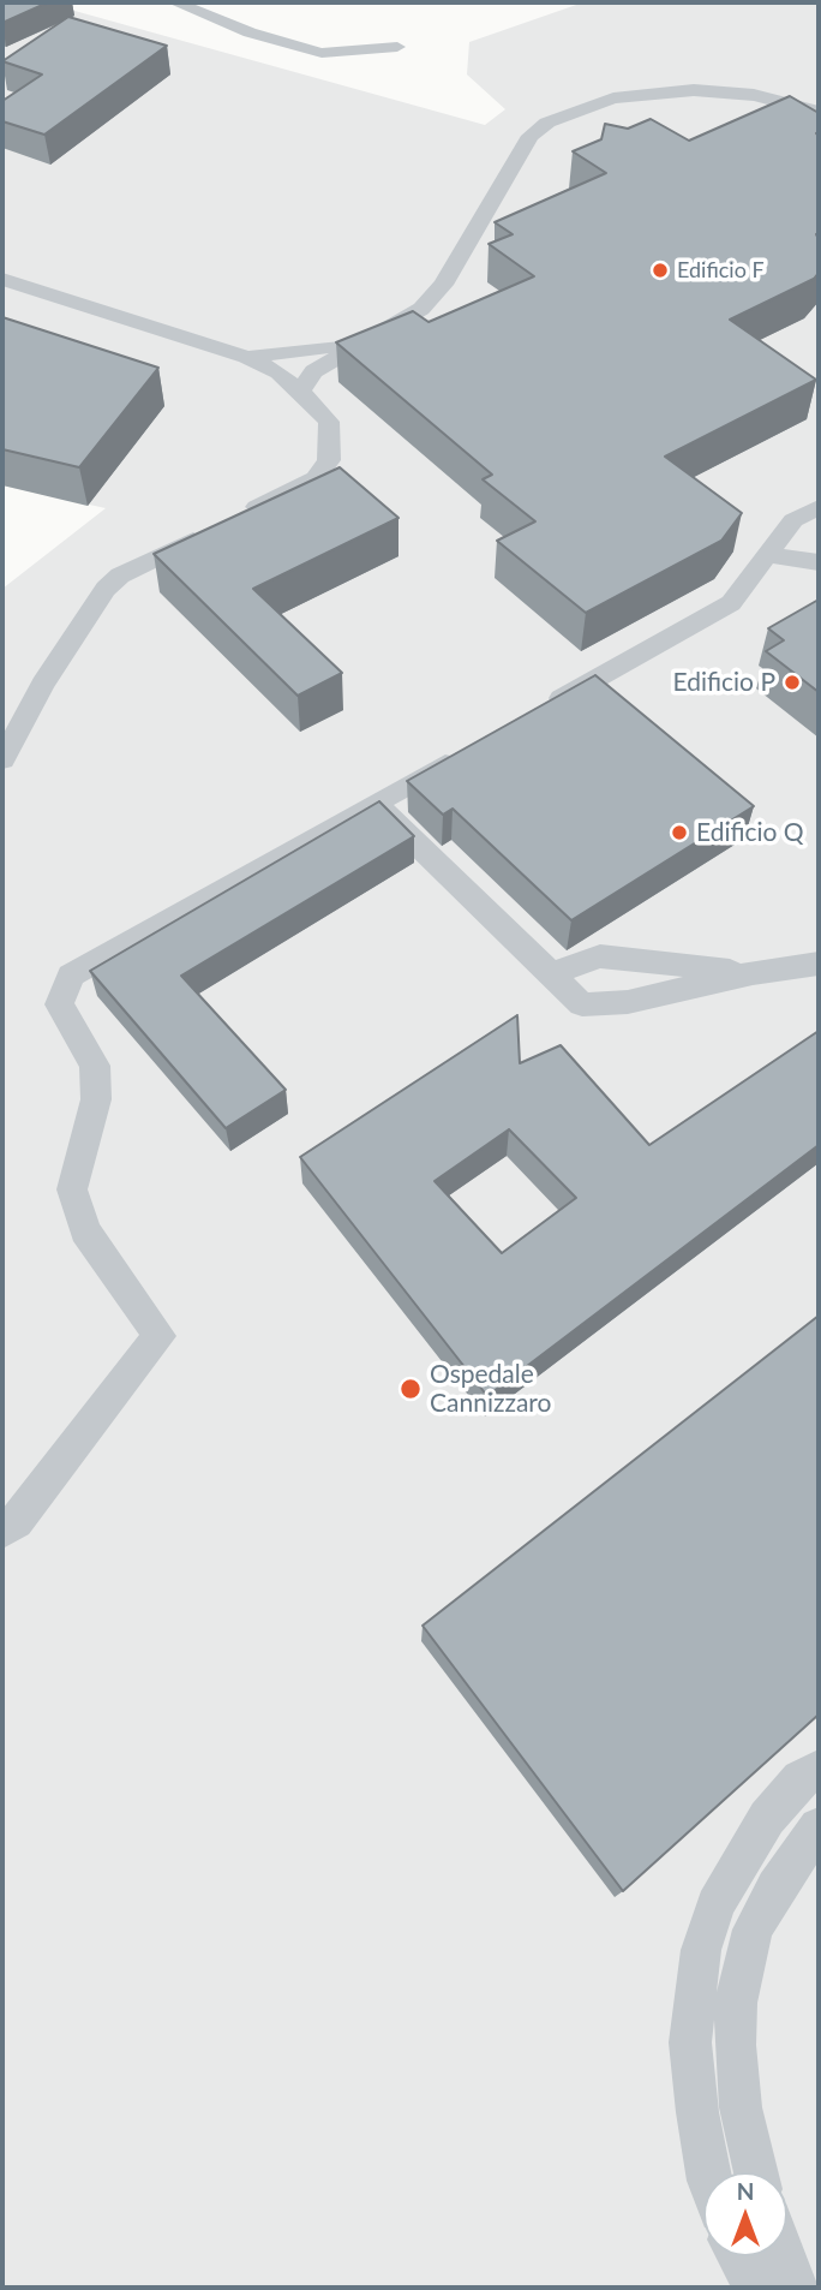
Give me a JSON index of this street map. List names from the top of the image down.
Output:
{
  "places": [
    "Edificio F",
    "Edificio P",
    "Edificio Q",
    "Ospedale Cannizzaro"
  ],
  "north": "top"
}
